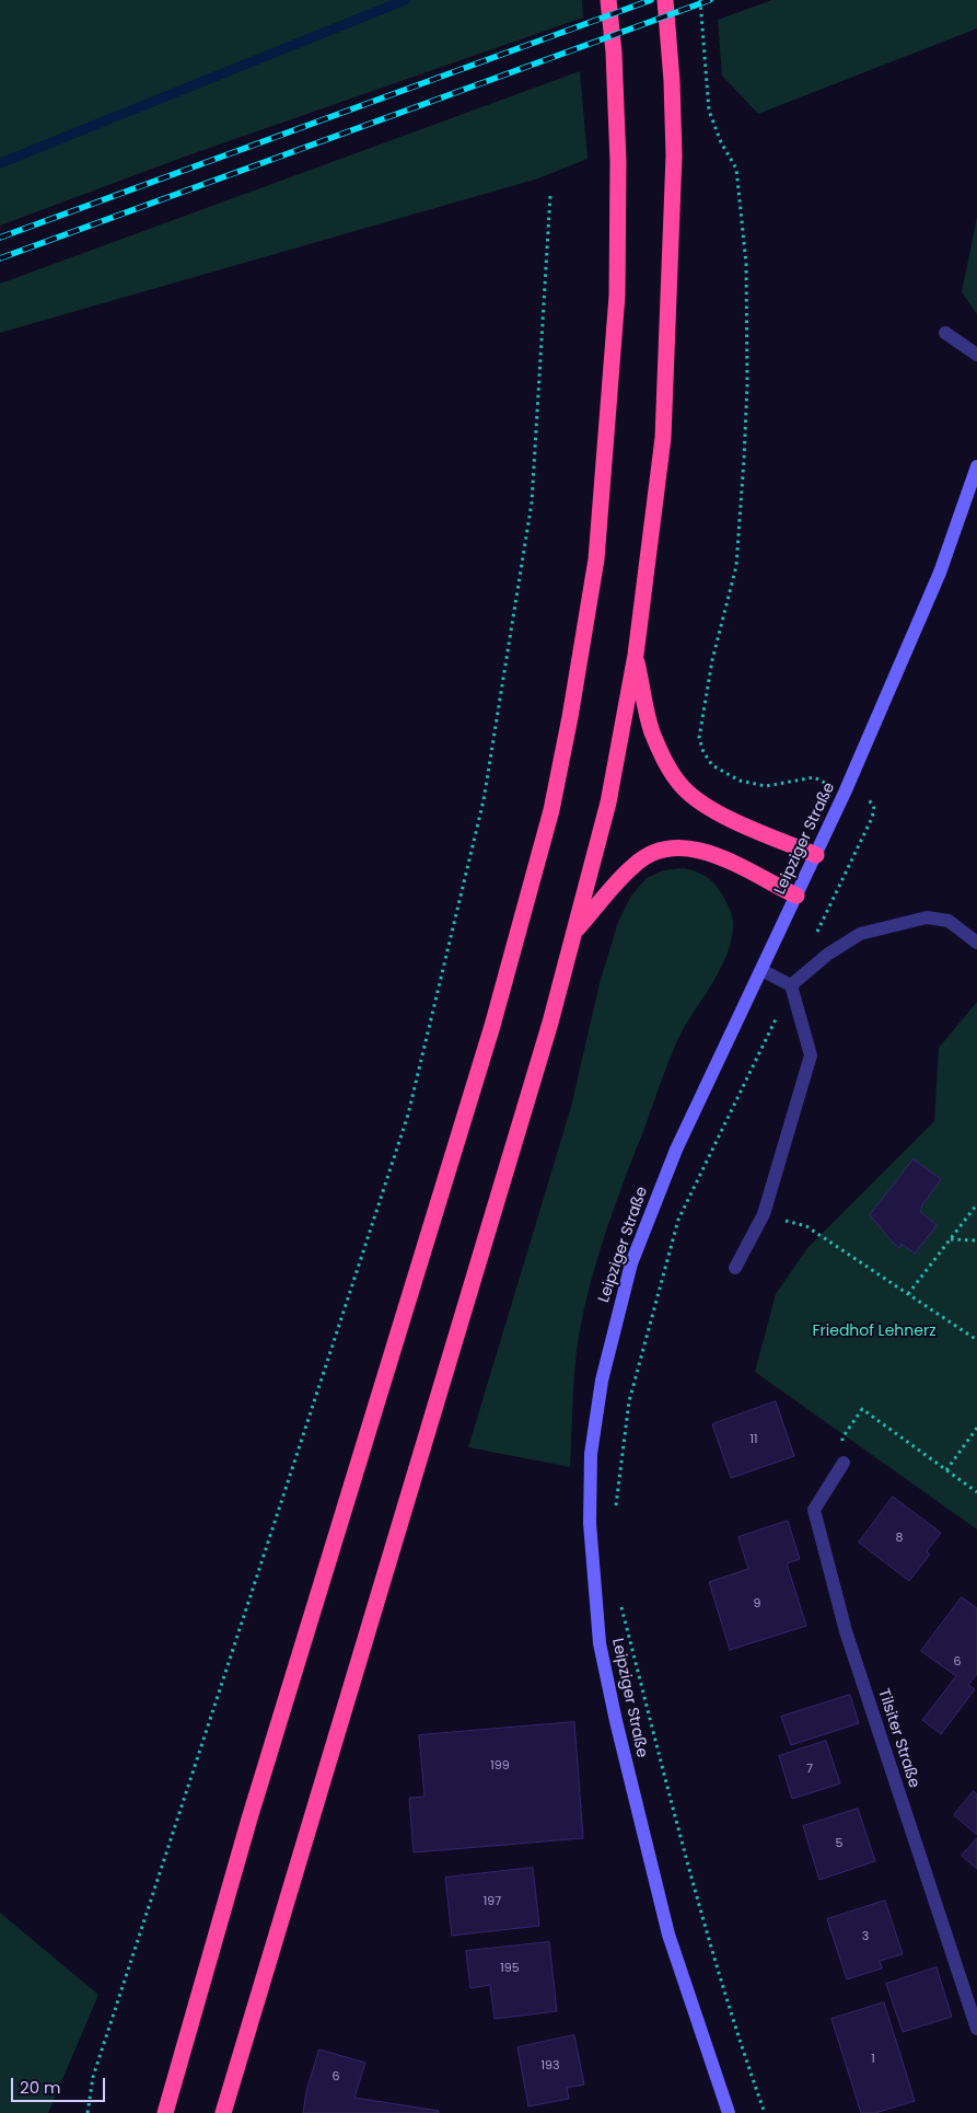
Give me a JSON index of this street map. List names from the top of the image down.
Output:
{
  "streets": {
    "main road": ["Leipziger Straße"],
    "street": ["Tilsiter Straße"]
  },
  "parks": ["Friedhof Lehnerz"],
  "house_numbers": [
    "11",
    "8",
    "9",
    "6",
    "199",
    "7",
    "5",
    "197",
    "3",
    "195",
    "1",
    "193",
    "6"
  ],
  "scale_bar": "20 m"
}
